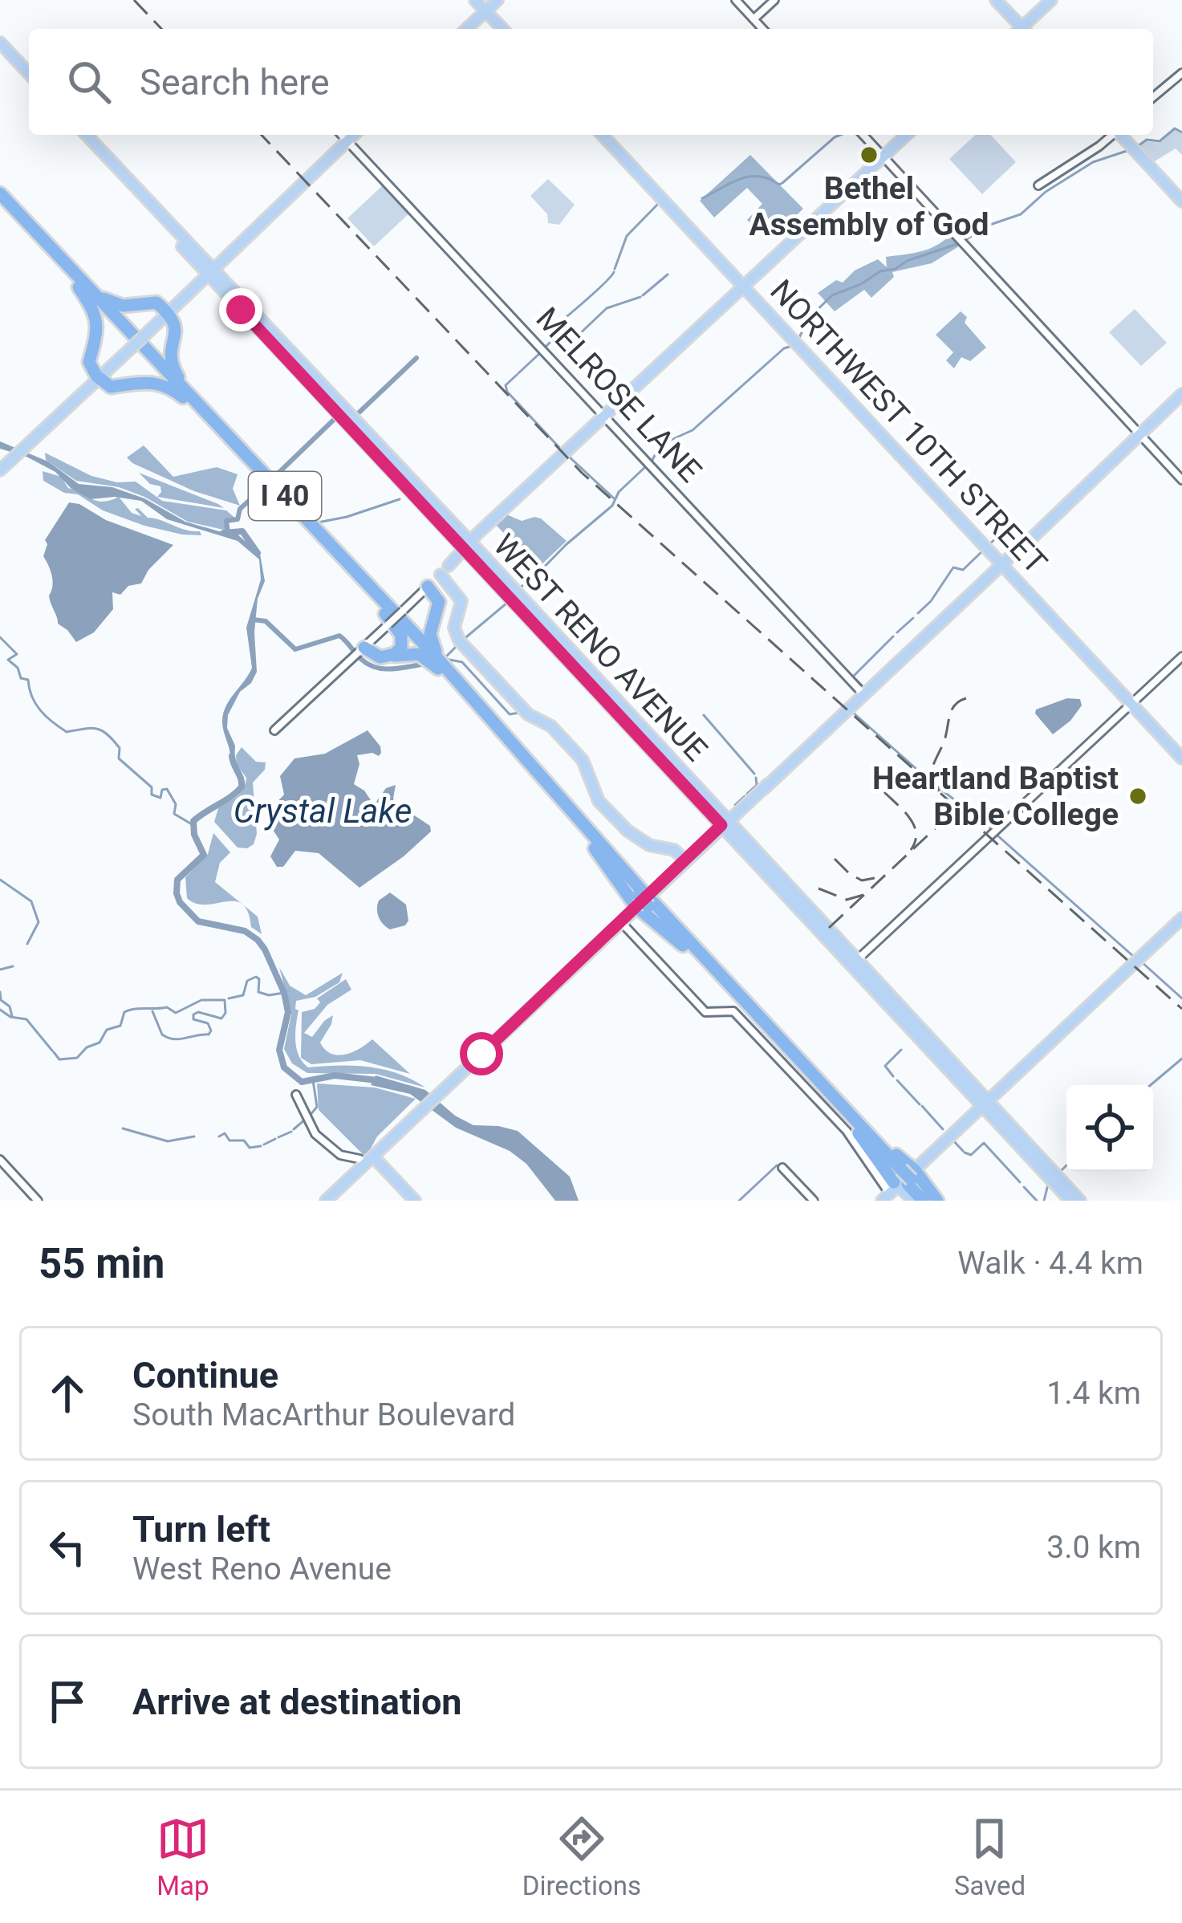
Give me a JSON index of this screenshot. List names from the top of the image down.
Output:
{
  "streets": {
    "highway": ["I 40"],
    "main road": ["NORTHWEST 10TH STREET", "WEST RENO AVENUE"],
    "street": ["MELROSE LANE"]
  },
  "water": ["Crystal Lake"],
  "places": ["Bethel Assembly of God", "Heartland Baptist Bible College"],
  "page": {
    "search": "Search here",
    "heading": ["55 min", "Walk · 4.4 km"],
    "list": [
      ["Continue", "South MacArthur Boulevard", "1.4 km"],
      ["Turn left", "West Reno Avenue", "3.0 km"],
      "Arrive at destination"
    ],
    "nav": ["Map", "Directions", "Saved"]
  }
}
